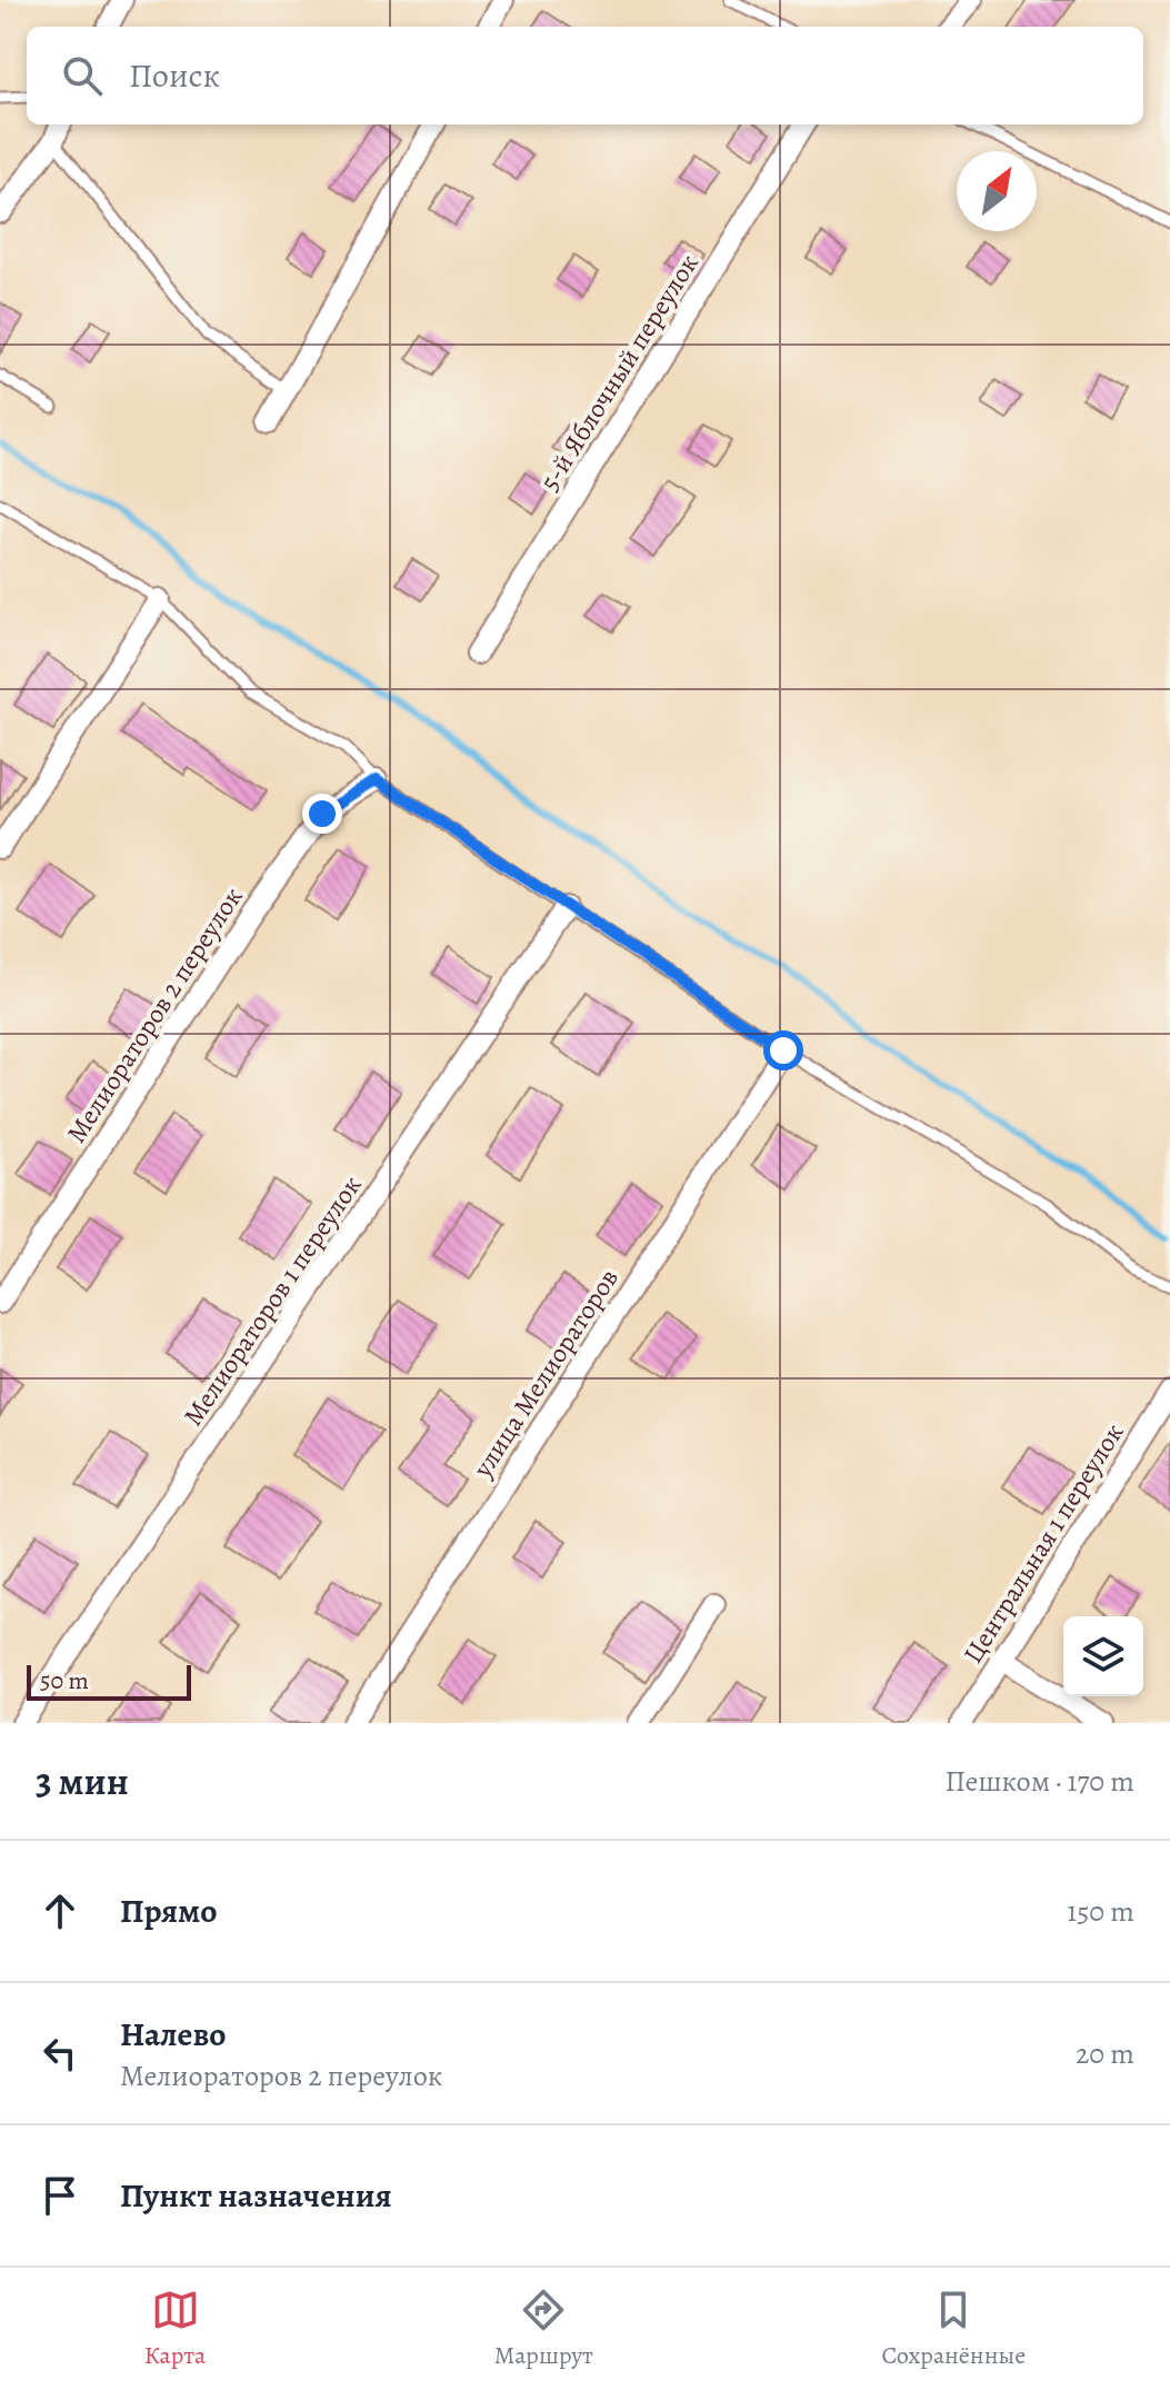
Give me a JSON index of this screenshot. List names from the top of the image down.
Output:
{
  "streets": {
    "street": [
      "5-й Яблочный переулок",
      "Мелиораторов 2 переулок",
      "Мелиораторов 1 переулок",
      "улица Мелиораторов",
      "Центральная 1 переулок"
    ]
  },
  "scale_bar": "50 m",
  "north": "top right",
  "page": {
    "search": "Поиск",
    "scale": "50 m",
    "heading": ["3 мин", "Пешком · 170 m"],
    "list": [
      ["Прямо", "150 m"],
      ["Налево", "Мелиораторов 2 переулок", "20 m"],
      "Пункт назначения"
    ],
    "nav": ["Карта", "Маршрут", "Сохранённые"]
  }
}
